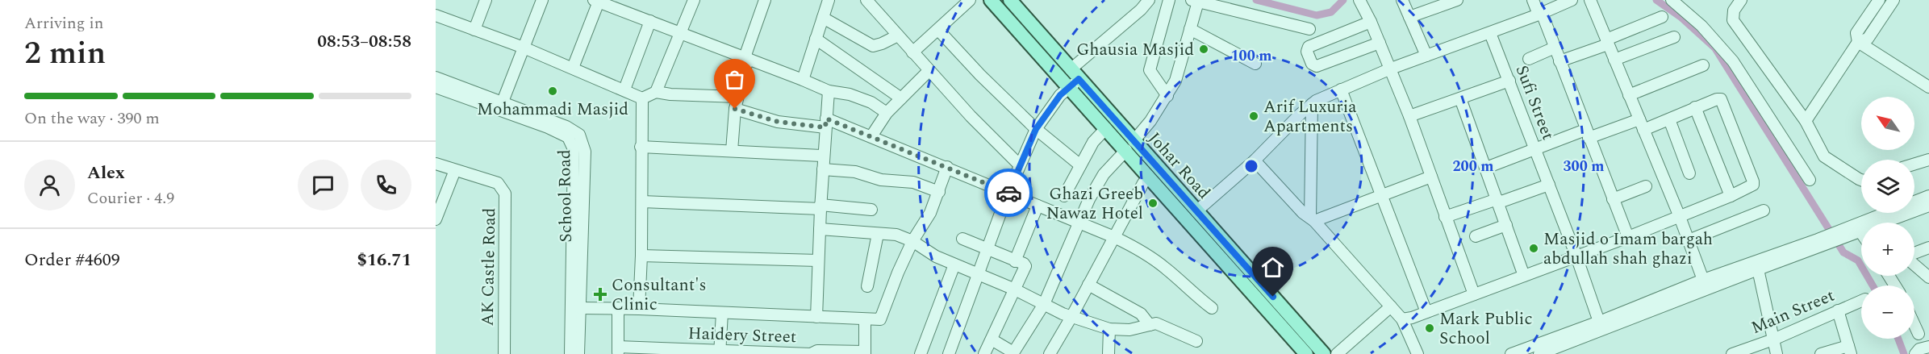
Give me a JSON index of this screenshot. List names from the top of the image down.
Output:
{
  "streets": {
    "main road": ["Johar Road"],
    "street": [
      "Sufi Street",
      "School Road",
      "AK Castle Road",
      "Main Street",
      "Haidery Street"
    ]
  },
  "places": {
    "other": [
      "Ghausia Masjid",
      "Mohammadi Masjid",
      "Arif Luxuria Apartments",
      "Ghazi Greeb Nawaz Hotel",
      "Masjid o Imam bargah abdullah shah ghazi",
      "Mark Public School"
    ],
    "health": ["Consultant's Clinic"]
  },
  "north": "top left",
  "page": {
    "heading": ["2 min", "Arriving in", "08:53–08:58"],
    "panel": [
      "Alex",
      "Courier · 4.9",
      "Order #4609",
      "$16.71"
    ],
    "bar": "On the way · 390 m",
    "map_buttons": ["+", "−"]
  },
  "rings": ["100 m", "200 m", "300 m"]
}
